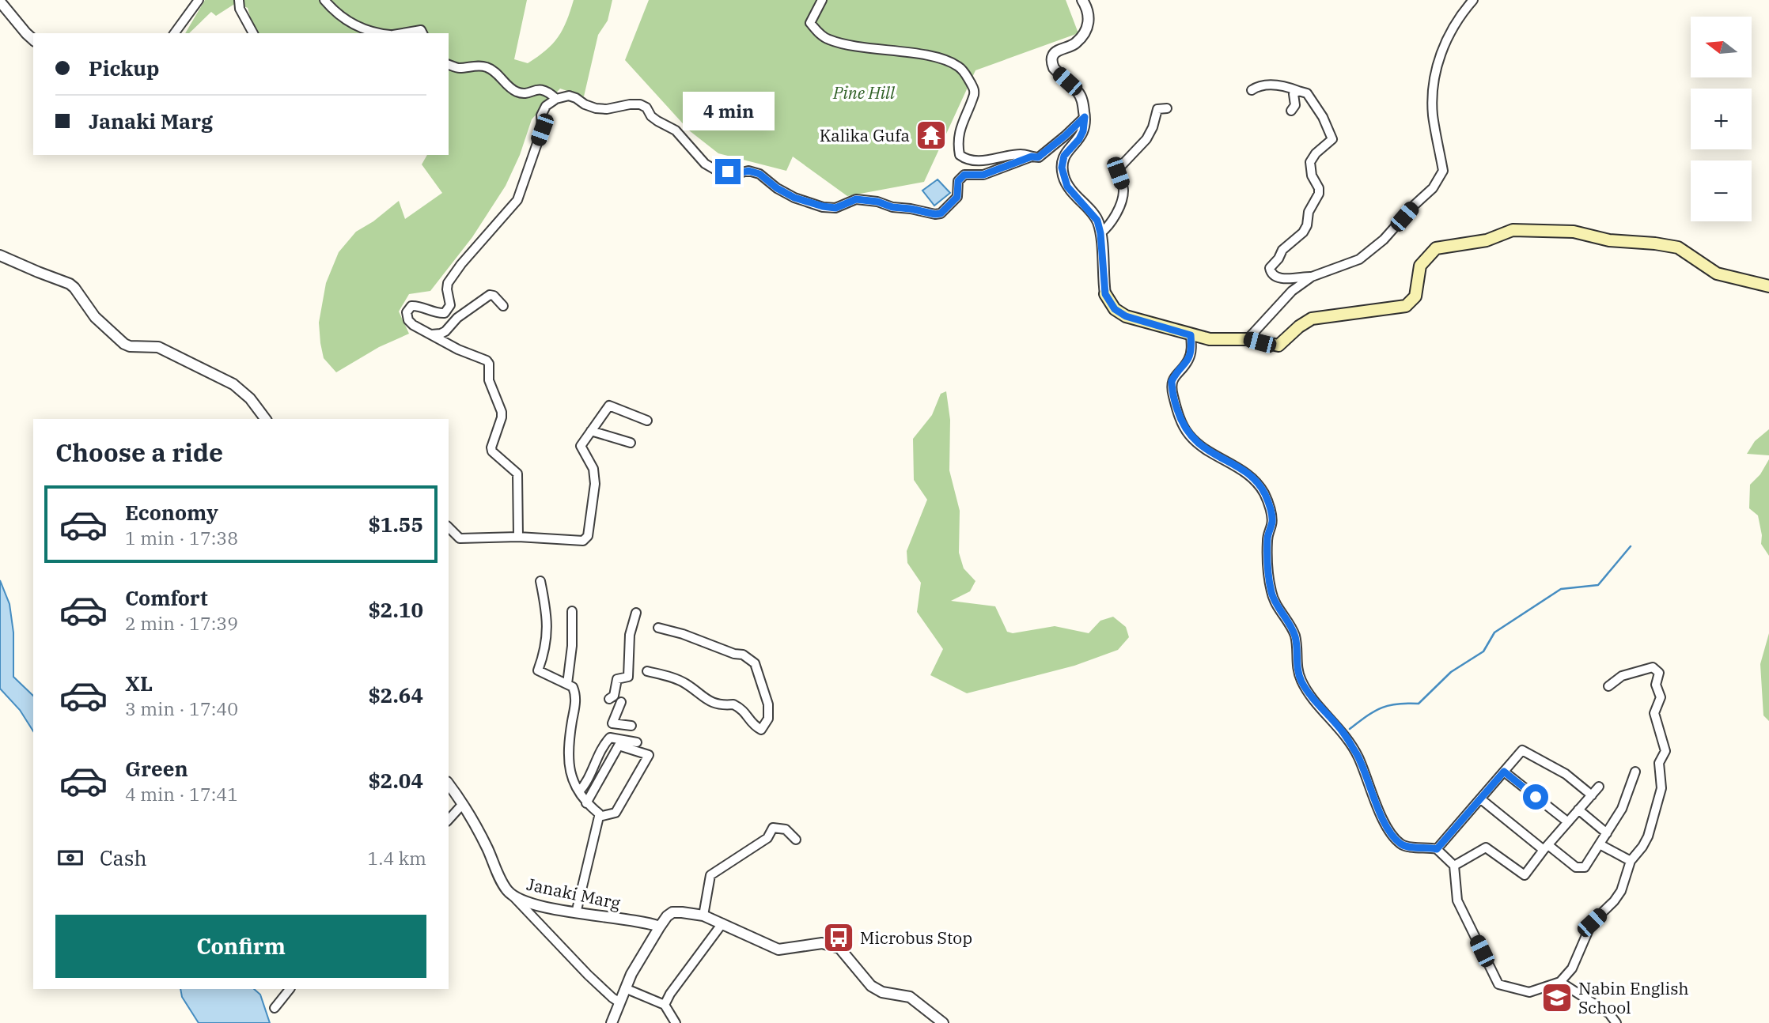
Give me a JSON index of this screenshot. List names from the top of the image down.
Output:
{
  "streets": {
    "street": ["Janaki Marg"]
  },
  "parks": ["Pine Hill"],
  "places": {
    "temple": ["Kalika Gufa"],
    "bus stop": ["Microbus Stop"],
    "school or university": ["Nabin English School"]
  },
  "north": "left",
  "page": {
    "map_buttons": ["+", "−"],
    "banner": ["Pickup", "Janaki Marg"],
    "bubble": "4 min",
    "heading": "Choose a ride",
    "list": [
      {
        "name": "Economy",
        "note": "1 min · 17:38",
        "value": "$1.55"
      },
      {
        "name": "Comfort",
        "note": "2 min · 17:39",
        "value": "$2.10"
      },
      {
        "name": "XL",
        "note": "3 min · 17:40",
        "value": "$2.64"
      },
      {
        "name": "Green",
        "note": "4 min · 17:41",
        "value": "$2.04"
      }
    ],
    "pay": ["Cash", "1.4 km"],
    "buttons": "Confirm"
  }
}
